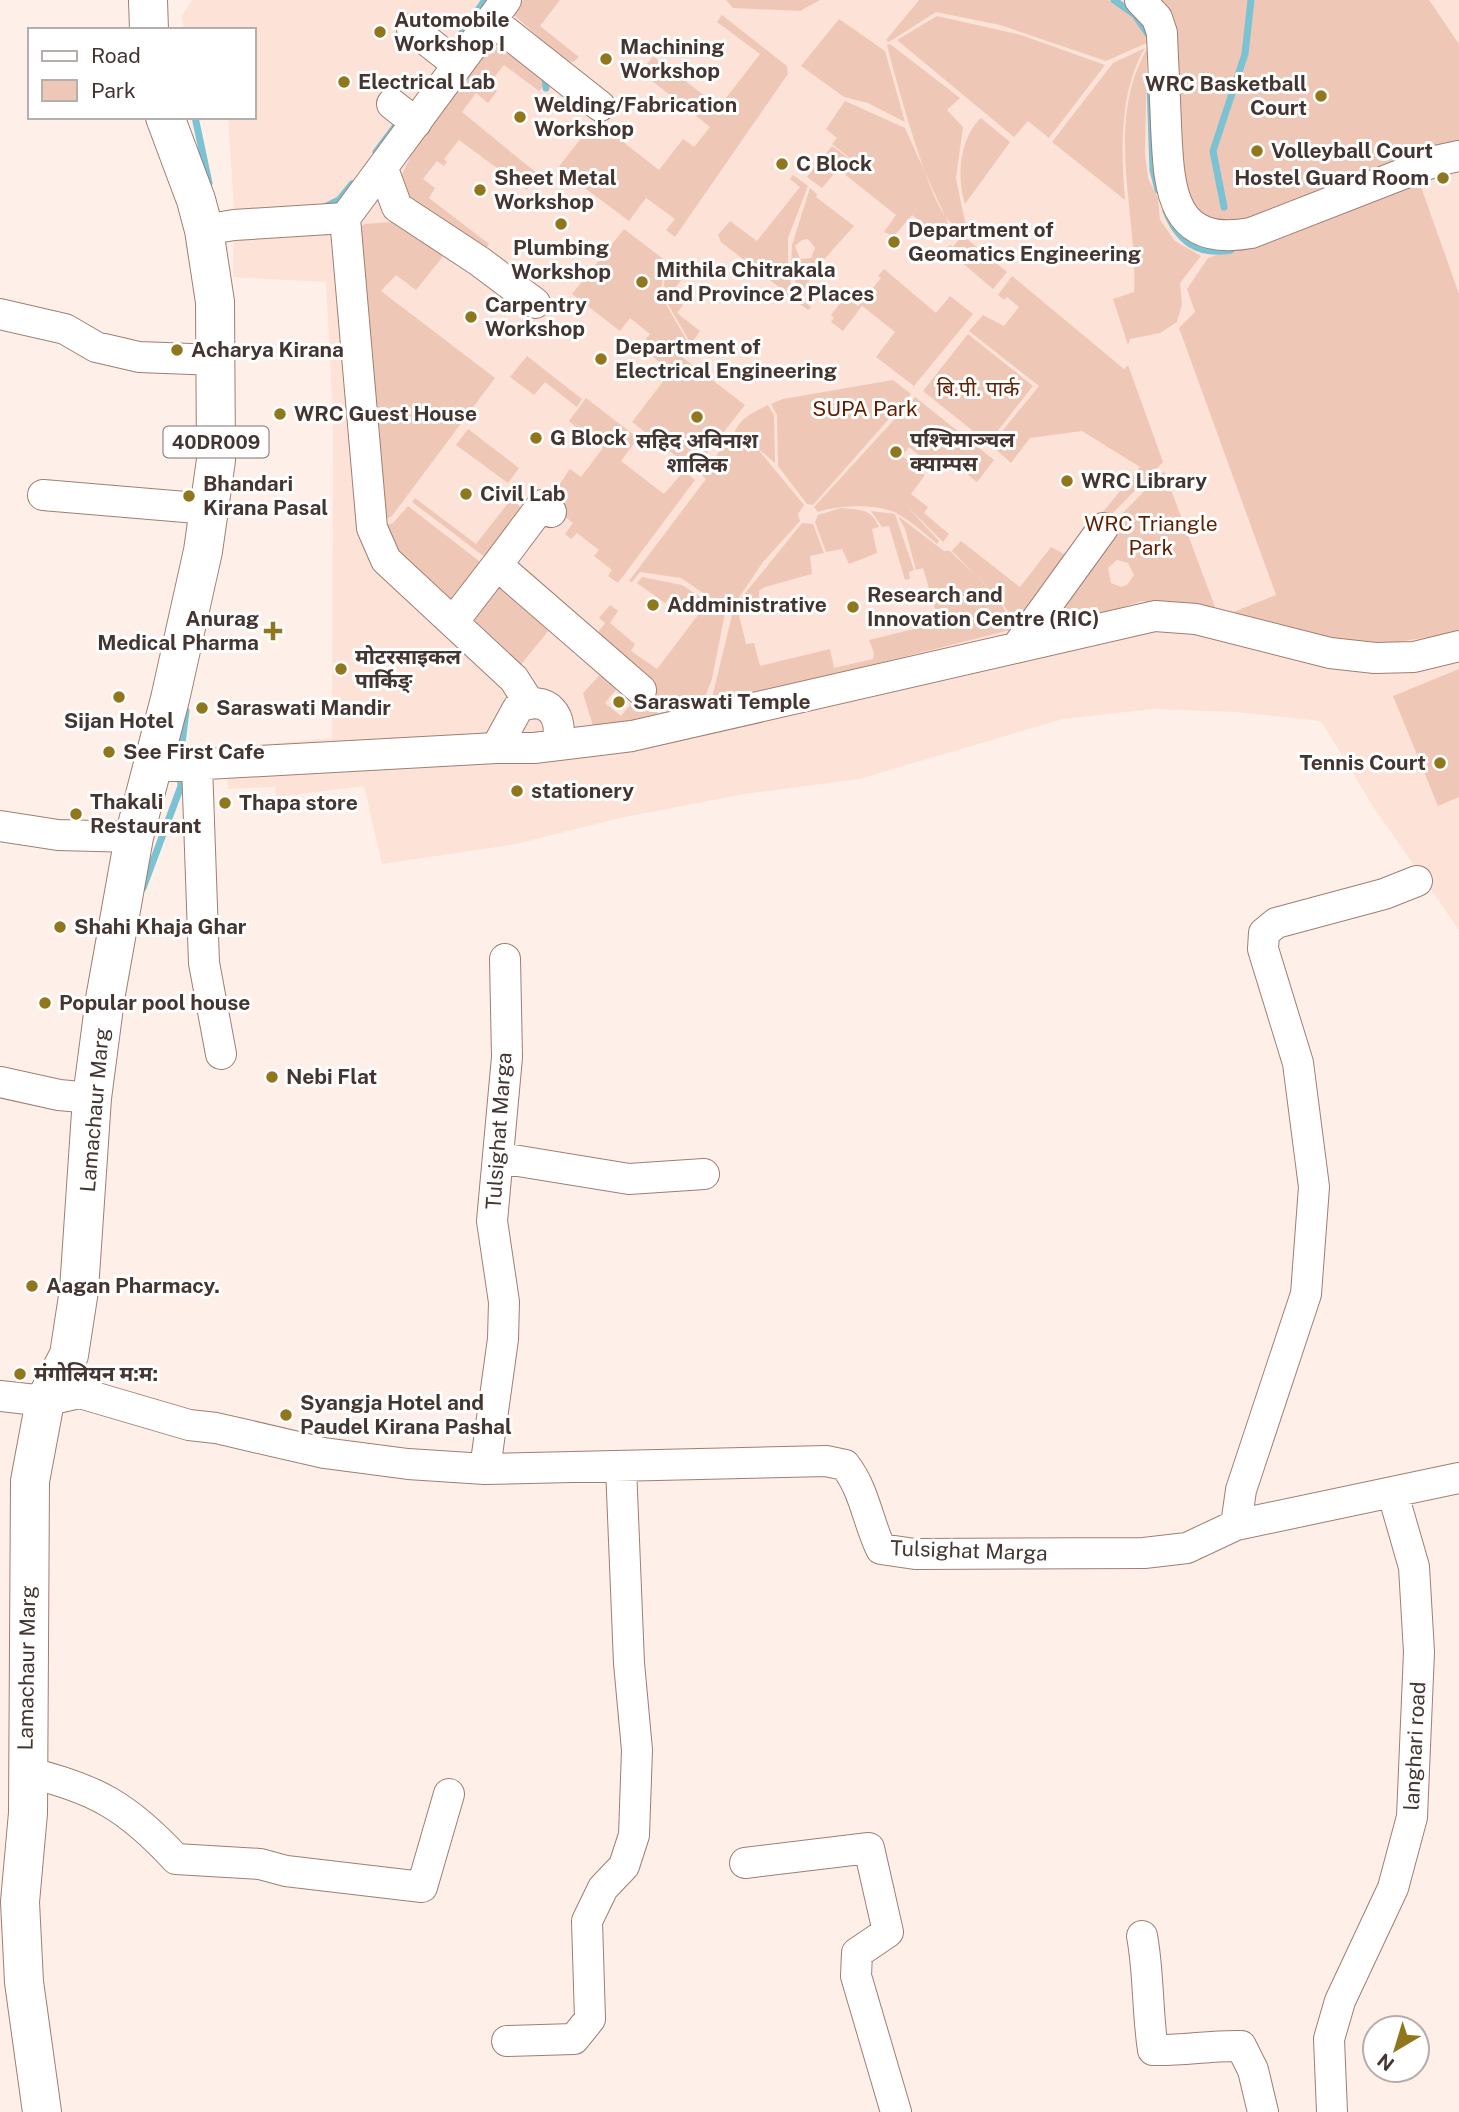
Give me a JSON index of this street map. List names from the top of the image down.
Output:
{
  "streets": {
    "main road": ["40DR009", "Lamachaur Marg"],
    "street": ["Tulsighat Marga", "langhari road"]
  },
  "crossings": [
    ["Lamachaur Marg", "Tulsighat Marga"],
    ["Tulsighat Marga", "langhari road"]
  ],
  "parks": ["बि.पी. पार्क", "SUPA Park", "WRC Triangle Park"],
  "places": {
    "other": [
      "Automobile Workshop I",
      "Machining Workshop",
      "Electrical Lab",
      "WRC Basketball Court",
      "Welding/Fabrication Workshop",
      "Volleyball Court",
      "C Block",
      "Hostel Guard Room",
      "Sheet Metal Workshop",
      "Plumbing Workshop",
      "Department of Geomatics Engineering",
      "Mithila Chitrakala and Province 2 Places",
      "Carpentry Workshop",
      "Acharya Kirana",
      "Department of Electrical Engineering",
      "WRC Guest House",
      "सहिद अविनाश शालिक",
      "G Block",
      "पश्‍चिमाञ्‍चल क्याम्पस",
      "WRC Library",
      "Civil Lab",
      "Bhandari Kirana Pasal",
      "Addministrative",
      "Research and Innovation Centre (RIC)",
      "मोटरसाइकल पार्किङ्",
      "Sijan Hotel",
      "Saraswati Temple",
      "Saraswati Mandir",
      "See First Cafe",
      "Tennis Court",
      "stationery",
      "Thapa store",
      "Thakali Restaurant",
      "Shahi Khaja Ghar",
      "Popular pool house",
      "Nebi Flat",
      "Aagan Pharmacy.",
      "मंगोलियन म:म:",
      "Syangja Hotel and Paudel Kirana Pashal"
    ],
    "health": ["Anurag Medical Pharma"]
  },
  "legend": ["Road", "Park"],
  "north": "bottom left"
}
